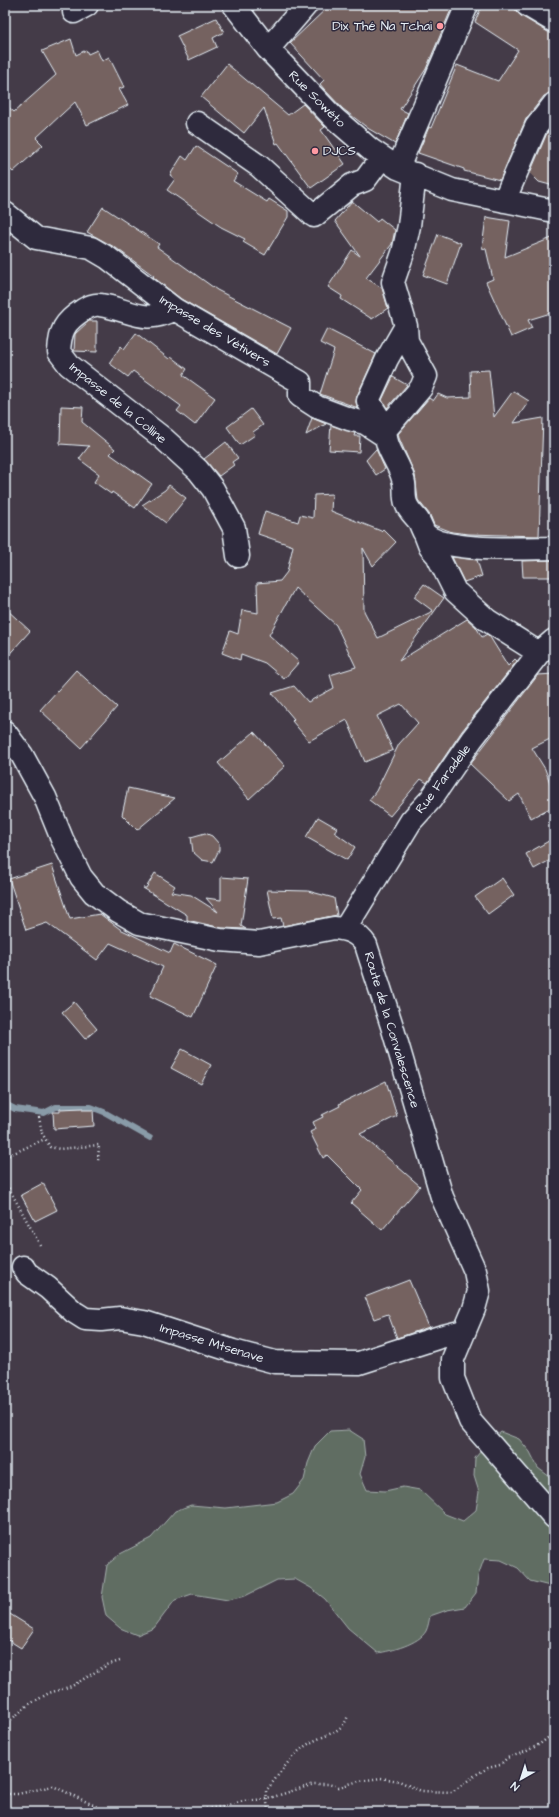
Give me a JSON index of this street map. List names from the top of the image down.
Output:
{
  "streets": {
    "street": [
      "Rue Sowéto",
      "Impasse des Vétivers",
      "Impasse de la Colline",
      "Rue Faradelle",
      "Route de la Convalescence",
      "Impasse Mtsenave"
    ]
  },
  "crossings": [
    ["Impasse des Vétivers", "Impasse de la Colline"],
    ["Rue Faradelle", "Route de la Convalescence"],
    ["Route de la Convalescence", "Impasse Mtsenave"]
  ],
  "places": ["Dix Thé Na Tchai", "DJCS"],
  "north": "bottom left"
}
